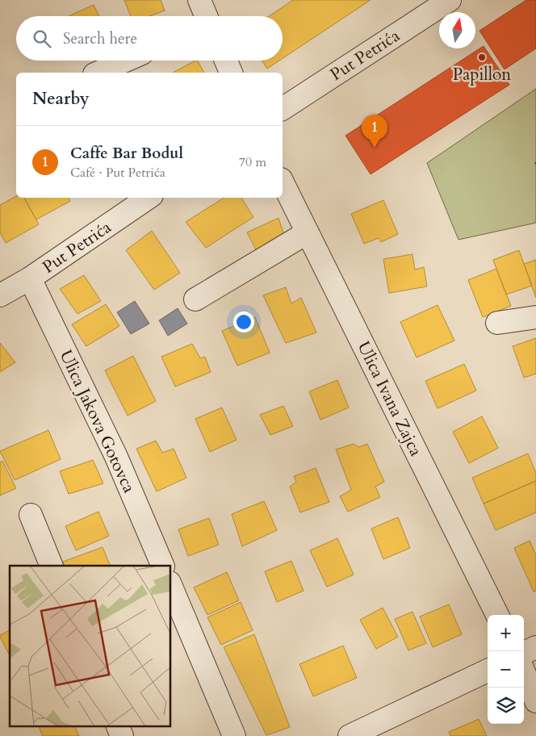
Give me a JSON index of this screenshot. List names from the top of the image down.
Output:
{
  "streets": {
    "street": ["Put Petrića", "Ulica Ivana Zajca", "Ulica Jakova Gotovca"]
  },
  "crossings": [
    ["Put Petrića", "Ulica Jakova Gotovca"]
  ],
  "places": ["Papillon"],
  "north": "top",
  "page": {
    "search": "Search here",
    "heading": "Nearby",
    "pins": "1",
    "list": [
      {
        "mark": "1",
        "name": "Caffe Bar Bodul",
        "note": "Café · Put Petrića",
        "value": "70 m"
      }
    ],
    "map_buttons": ["+", "−"]
  }
}
